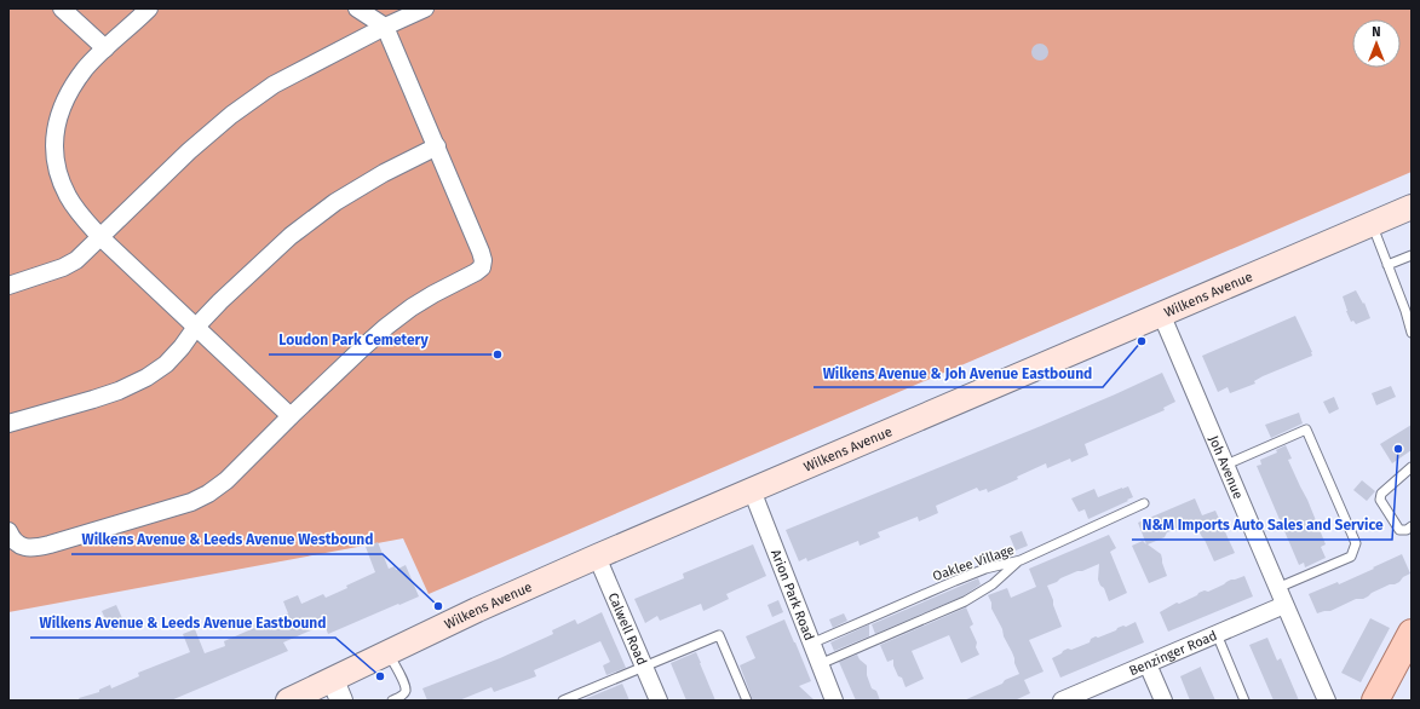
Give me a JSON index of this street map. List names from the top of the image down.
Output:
{
  "streets": {
    "main road": ["Wilkens Avenue"],
    "street": [
      "Joh Avenue",
      "Arion Park Road",
      "Calwell Road",
      "Benzinger Road"
    ],
    "lane": ["Oaklee Village"]
  },
  "crossings": [
    ["Wilkens Avenue", "Joh Avenue"],
    ["Wilkens Avenue", "Arion Park Road"],
    ["Wilkens Avenue", "Calwell Road"],
    ["Joh Avenue", "Benzinger Road"],
    ["Oaklee Village", "Arion Park Road"]
  ],
  "places": [
    "Wilkens Avenue & Joh Avenue Eastbound",
    "Loudon Park Cemetery",
    "N&M Imports Auto Sales and Service",
    "Wilkens Avenue & Leeds Avenue Westbound",
    "Wilkens Avenue & Leeds Avenue Eastbound"
  ],
  "north": "top"
}
